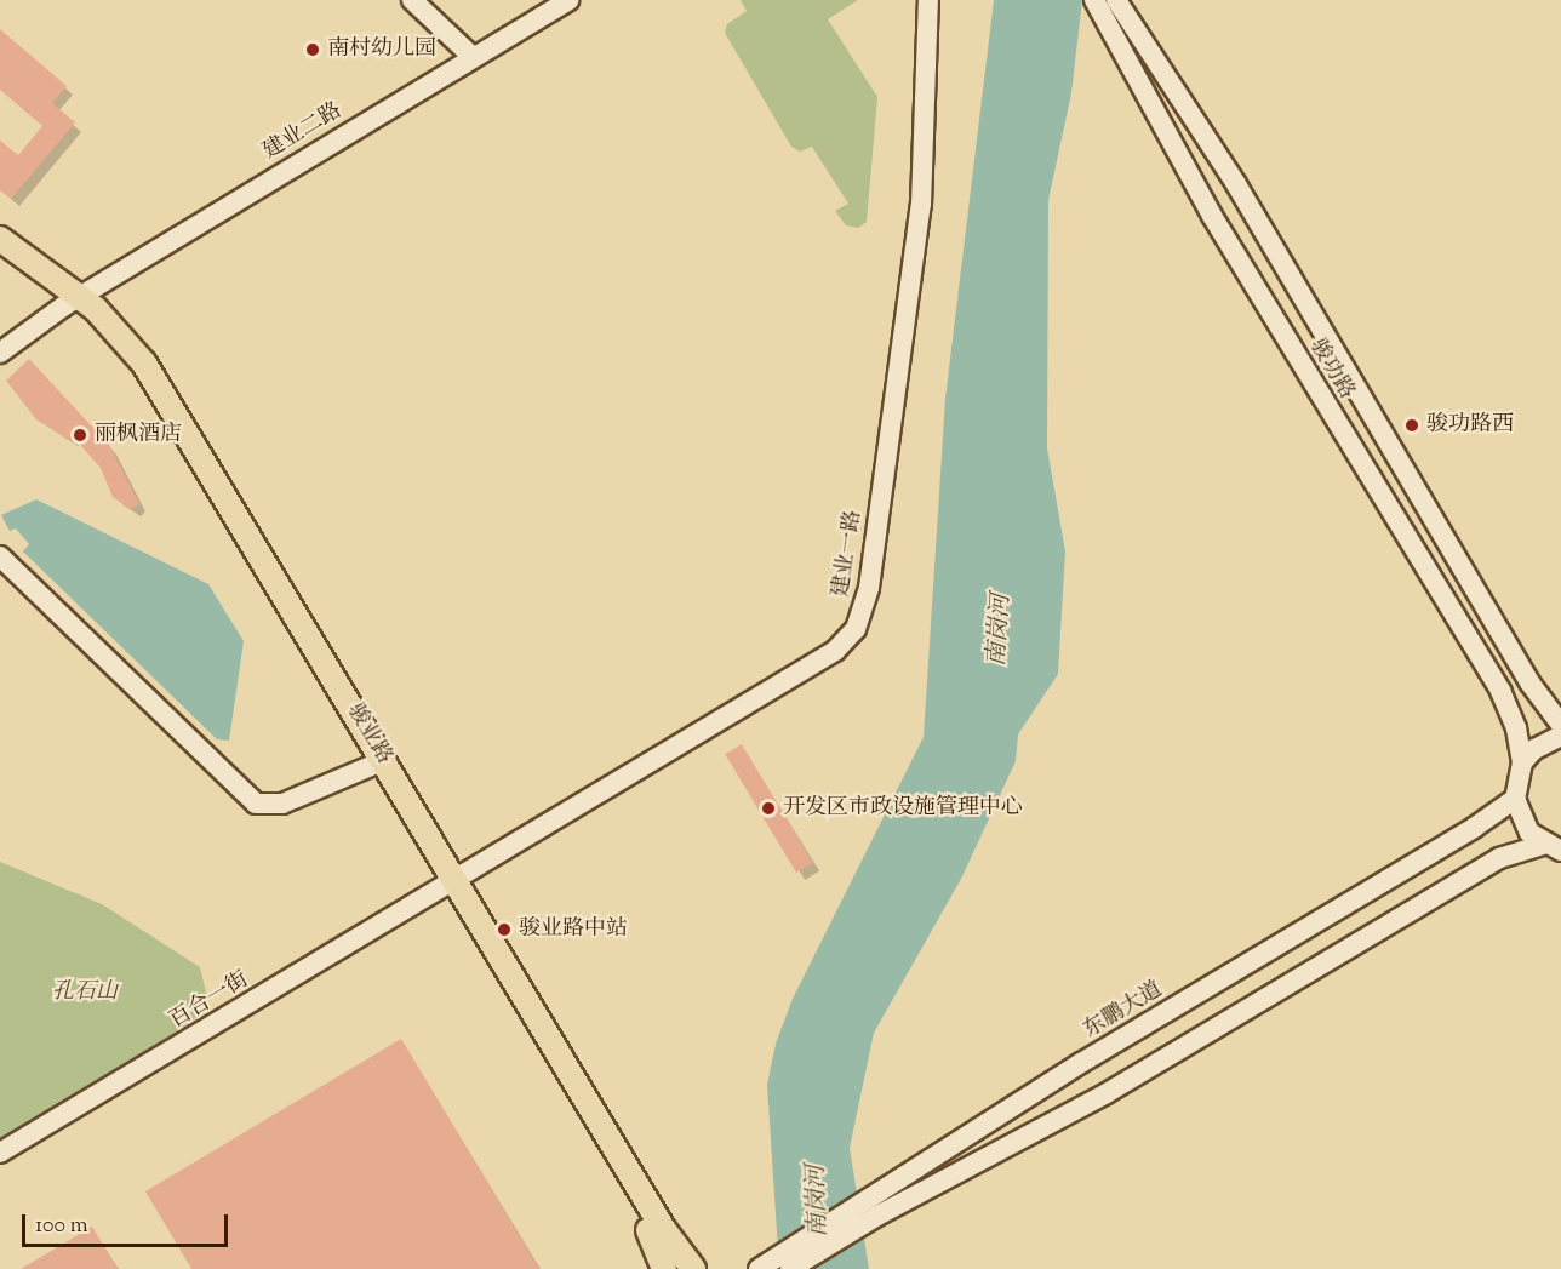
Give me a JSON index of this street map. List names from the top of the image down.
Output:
{
  "streets": {
    "main road": ["骏业路"],
    "street": [
      "建业二路",
      "骏功路",
      "建业一路",
      "百合一街",
      "东鹏大道"
    ]
  },
  "crossings": [
    ["建业二路", "骏业路"],
    ["建业一路", "骏业路"],
    ["建业一路", "百合一街"],
    ["骏业路", "百合一街"]
  ],
  "water": ["南岗河"],
  "parks": ["孔石山"],
  "places": [
    "南村幼儿园",
    "骏功路西",
    "丽枫酒店",
    "开发区市政设施管理中心",
    "骏业路中站"
  ],
  "scale_bar": "100 m"
}
